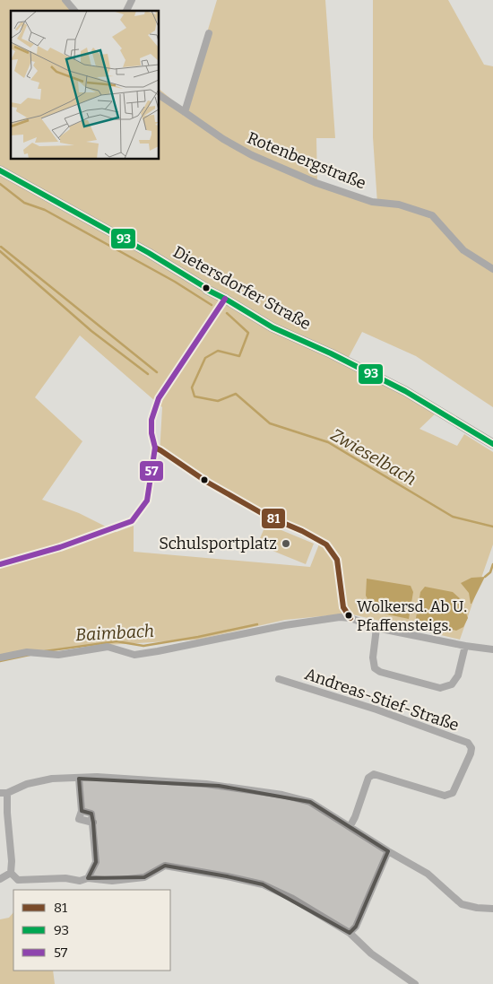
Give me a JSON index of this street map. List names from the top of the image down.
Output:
{
  "streets": {
    "street": ["Rotenbergstraße", "Dietersdorfer Straße", "Andreas-Stief-Straße"]
  },
  "water": ["Zwieselbach", "Baimbach"],
  "places": ["Schulsportplatz", "Wolkersd. Ab U. Pfaffensteigs."],
  "lines": ["transit line 93", "transit line 57", "transit line 81"],
  "legend": ["81", "93", "57"]
}
